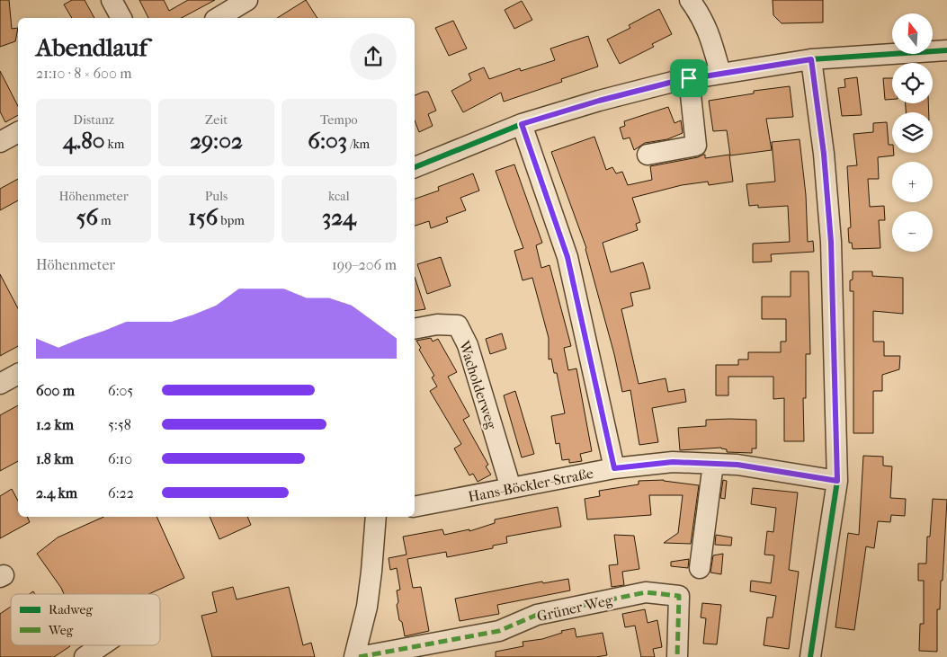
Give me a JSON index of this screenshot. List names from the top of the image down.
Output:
{
  "streets": {
    "street": ["Wacholderweg", "Hans-Böckler-Straße", "Grüner Weg"]
  },
  "crossings": [
    ["Wacholderweg", "Hans-Böckler-Straße"]
  ],
  "legend": ["Radweg", "Weg"],
  "north": "top",
  "page": {
    "map_buttons": ["+", "−"],
    "heading": ["Abendlauf", "21:10 · 8 × 600 m"],
    "stats": [
      ["Distanz", "4.80 km"],
      ["Zeit", "29:02"],
      ["Tempo", "6:03 /km"],
      ["Höhenmeter", "56 m"],
      ["Puls", "156 bpm"],
      ["kcal", "324"]
    ],
    "chart": ["Höhenmeter", "199–206 m"],
    "list": [
      {
        "name": "600 m",
        "note": "6:05"
      },
      {
        "name": "1.2 km",
        "note": "5:58"
      },
      {
        "name": "1.8 km",
        "note": "6:10"
      },
      {
        "name": "2.4 km",
        "note": "6:22"
      }
    ]
  }
}
